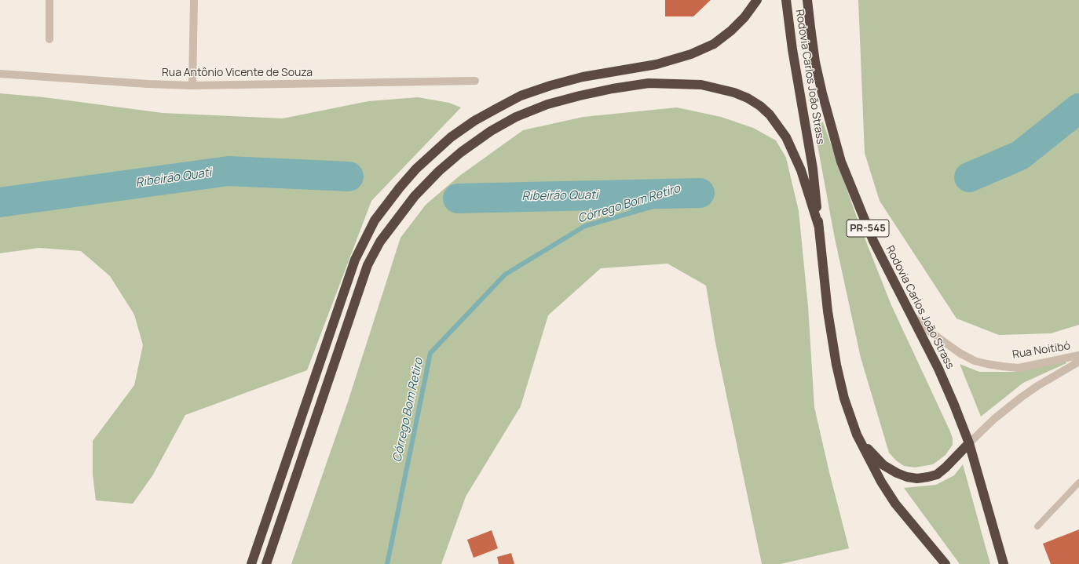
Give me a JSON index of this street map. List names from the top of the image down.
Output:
{
  "streets": {
    "highway": ["Rodovia Carlos João Strass", "PR-545"],
    "street": ["Rua Antônio Vicente de Souza", "Rua Noitibó"]
  },
  "crossings": [
    ["Rodovia Carlos João Strass", "Rua Noitibó"]
  ],
  "water": ["Ribeirão Quati", "Córrego Bom Retiro"]
}
